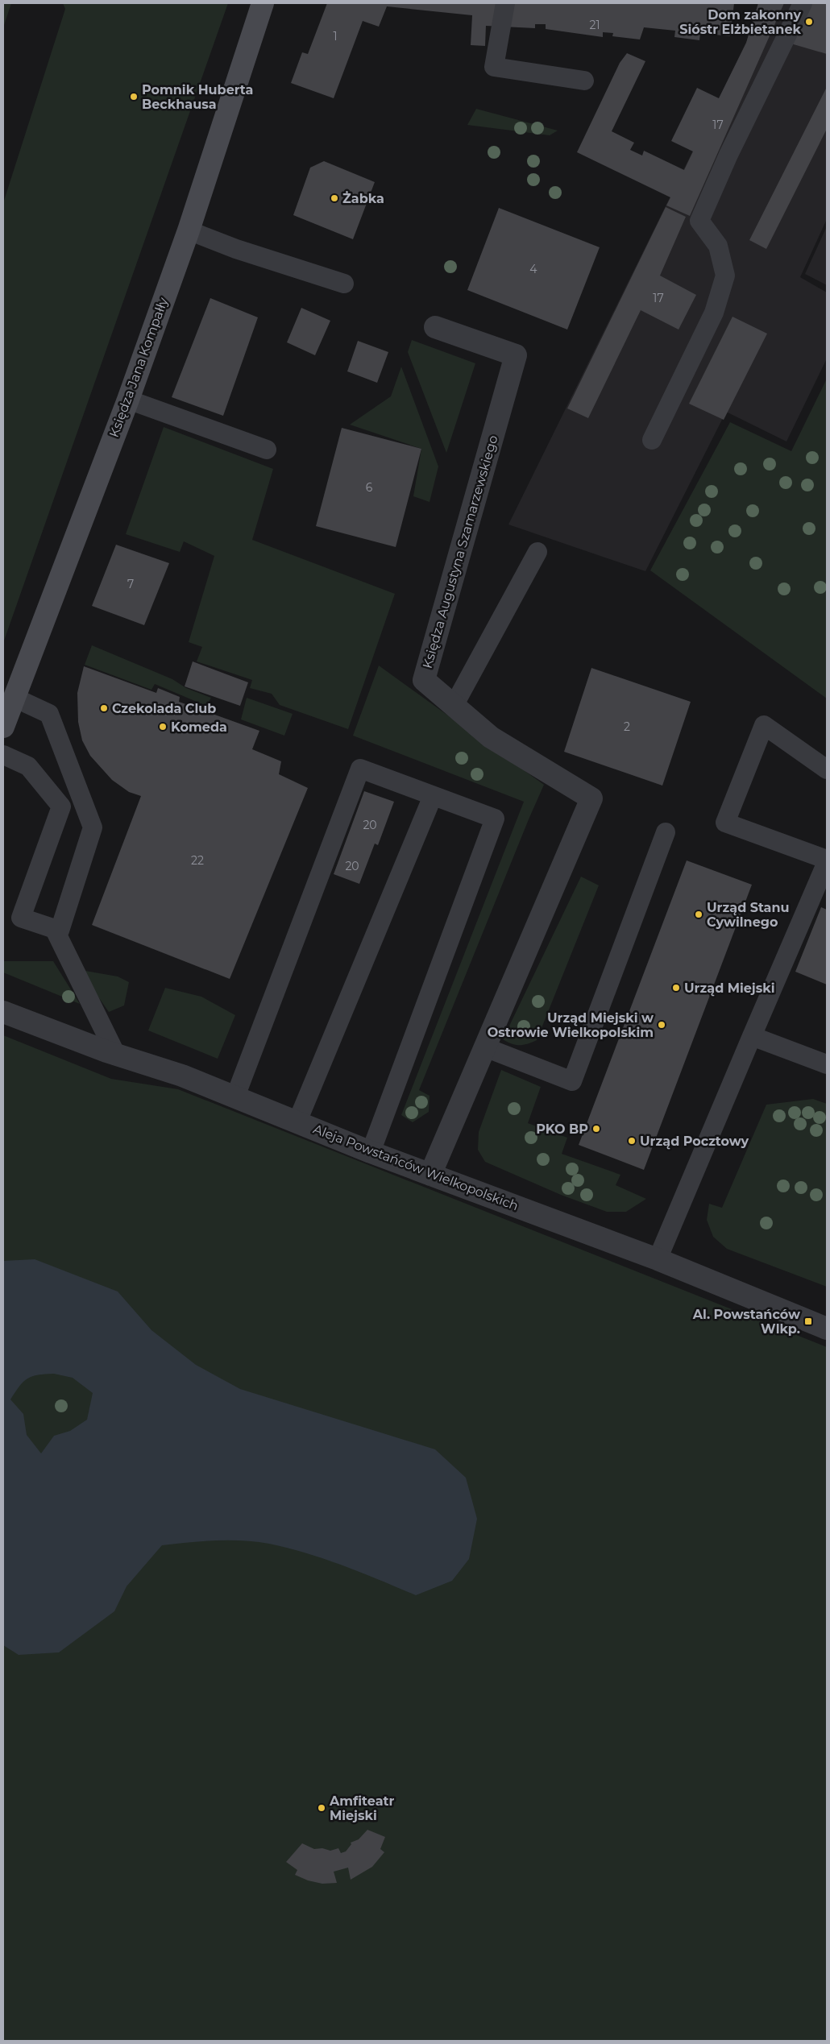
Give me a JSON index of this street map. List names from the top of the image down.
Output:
{
  "streets": {
    "street": ["Księdza Jana Kompałły", "Księdza Augustyna Szamarzewskiego", "Aleja Powstańców Wielkopolskich"]
  },
  "crossings": [
    ["Księdza Augustyna Szamarzewskiego", "Aleja Powstańców Wielkopolskich"]
  ],
  "places": {
    "other": [
      "Dom zakonny Sióstr Elżbietanek",
      "Pomnik Huberta Beckhausa",
      "Żabka",
      "Czekolada Club",
      "Komeda",
      "Urząd Stanu Cywilnego",
      "Urząd Miejski",
      "Urząd Miejski w Ostrowie Wielkopolskim",
      "PKO BP",
      "Urząd Pocztowy",
      "Amfiteatr Miejski"
    ],
    "transit": ["Al. Powstańców Wlkp."]
  },
  "house_numbers": [
    "21",
    "1",
    "17",
    "4",
    "17",
    "6",
    "7",
    "2",
    "20",
    "22",
    "20"
  ]
}
